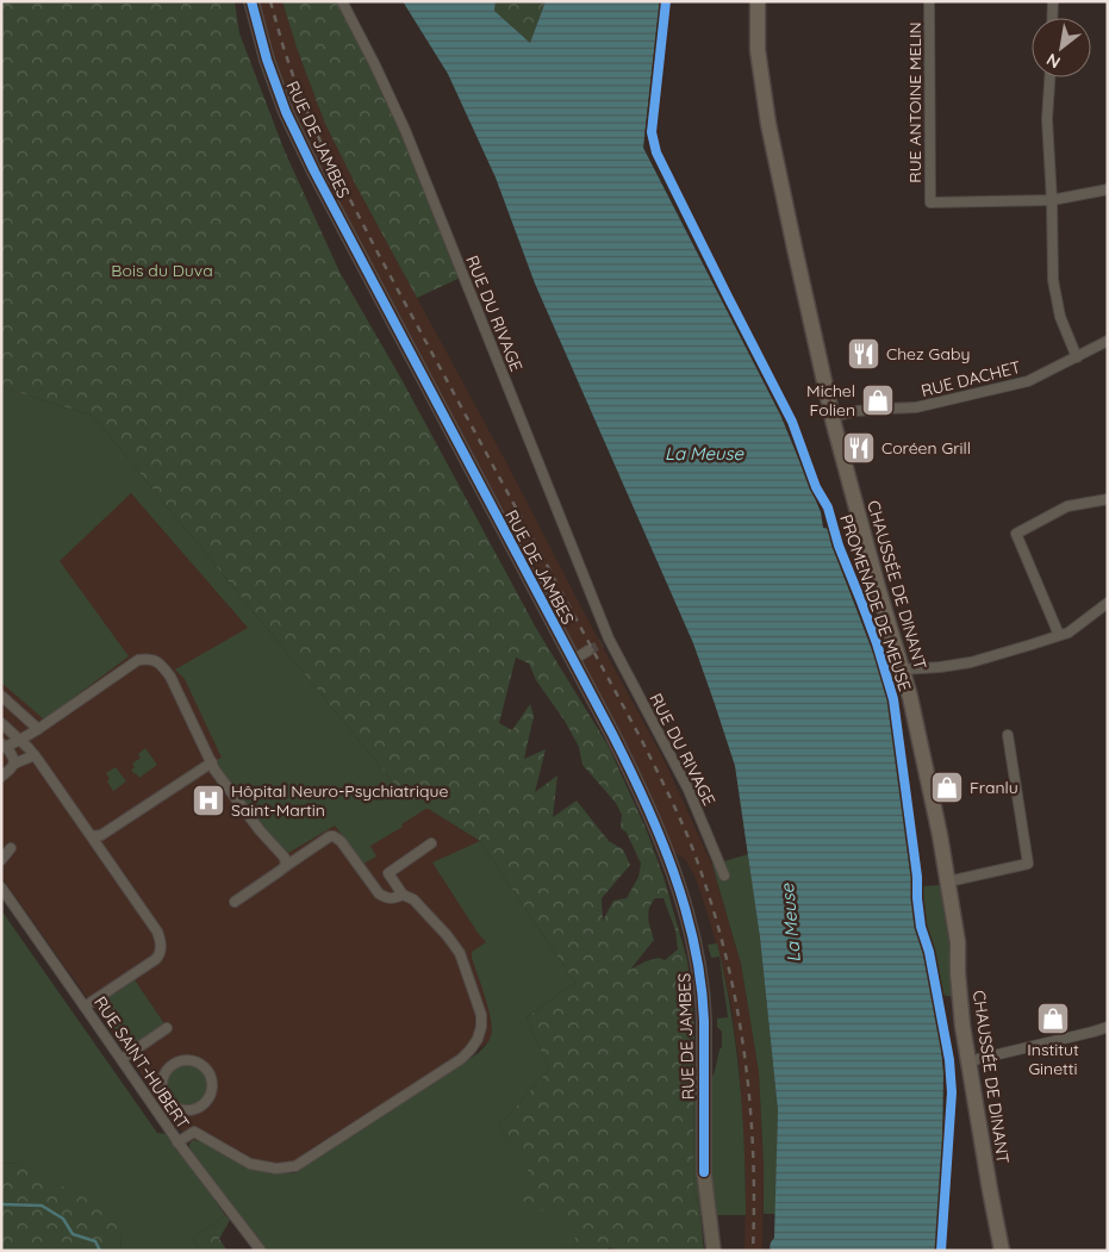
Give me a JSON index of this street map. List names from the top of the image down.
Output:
{
  "streets": {
    "main road": ["RUE DE JAMBES", "CHAUSSÉE DE DINANT"],
    "street": [
      "RUE ANTOINE MELIN",
      "RUE DU RIVAGE",
      "RUE DACHET",
      "RUE SAINT-HUBERT"
    ],
    "cycle path": ["PROMENADE DE MEUSE"]
  },
  "crossings": [
    ["RUE DACHET", "CHAUSSÉE DE DINANT"]
  ],
  "water": ["La Meuse"],
  "parks": ["Bois du Duva"],
  "places": {
    "restaurant": ["Chez Gaby", "Coréen Grill"],
    "shop": ["Michel Folien", "Franlu", "Institut Ginetti"],
    "hospital": ["Hôpital Neuro-Psychiatrique Saint-Martin"]
  },
  "north": "bottom left"
}
